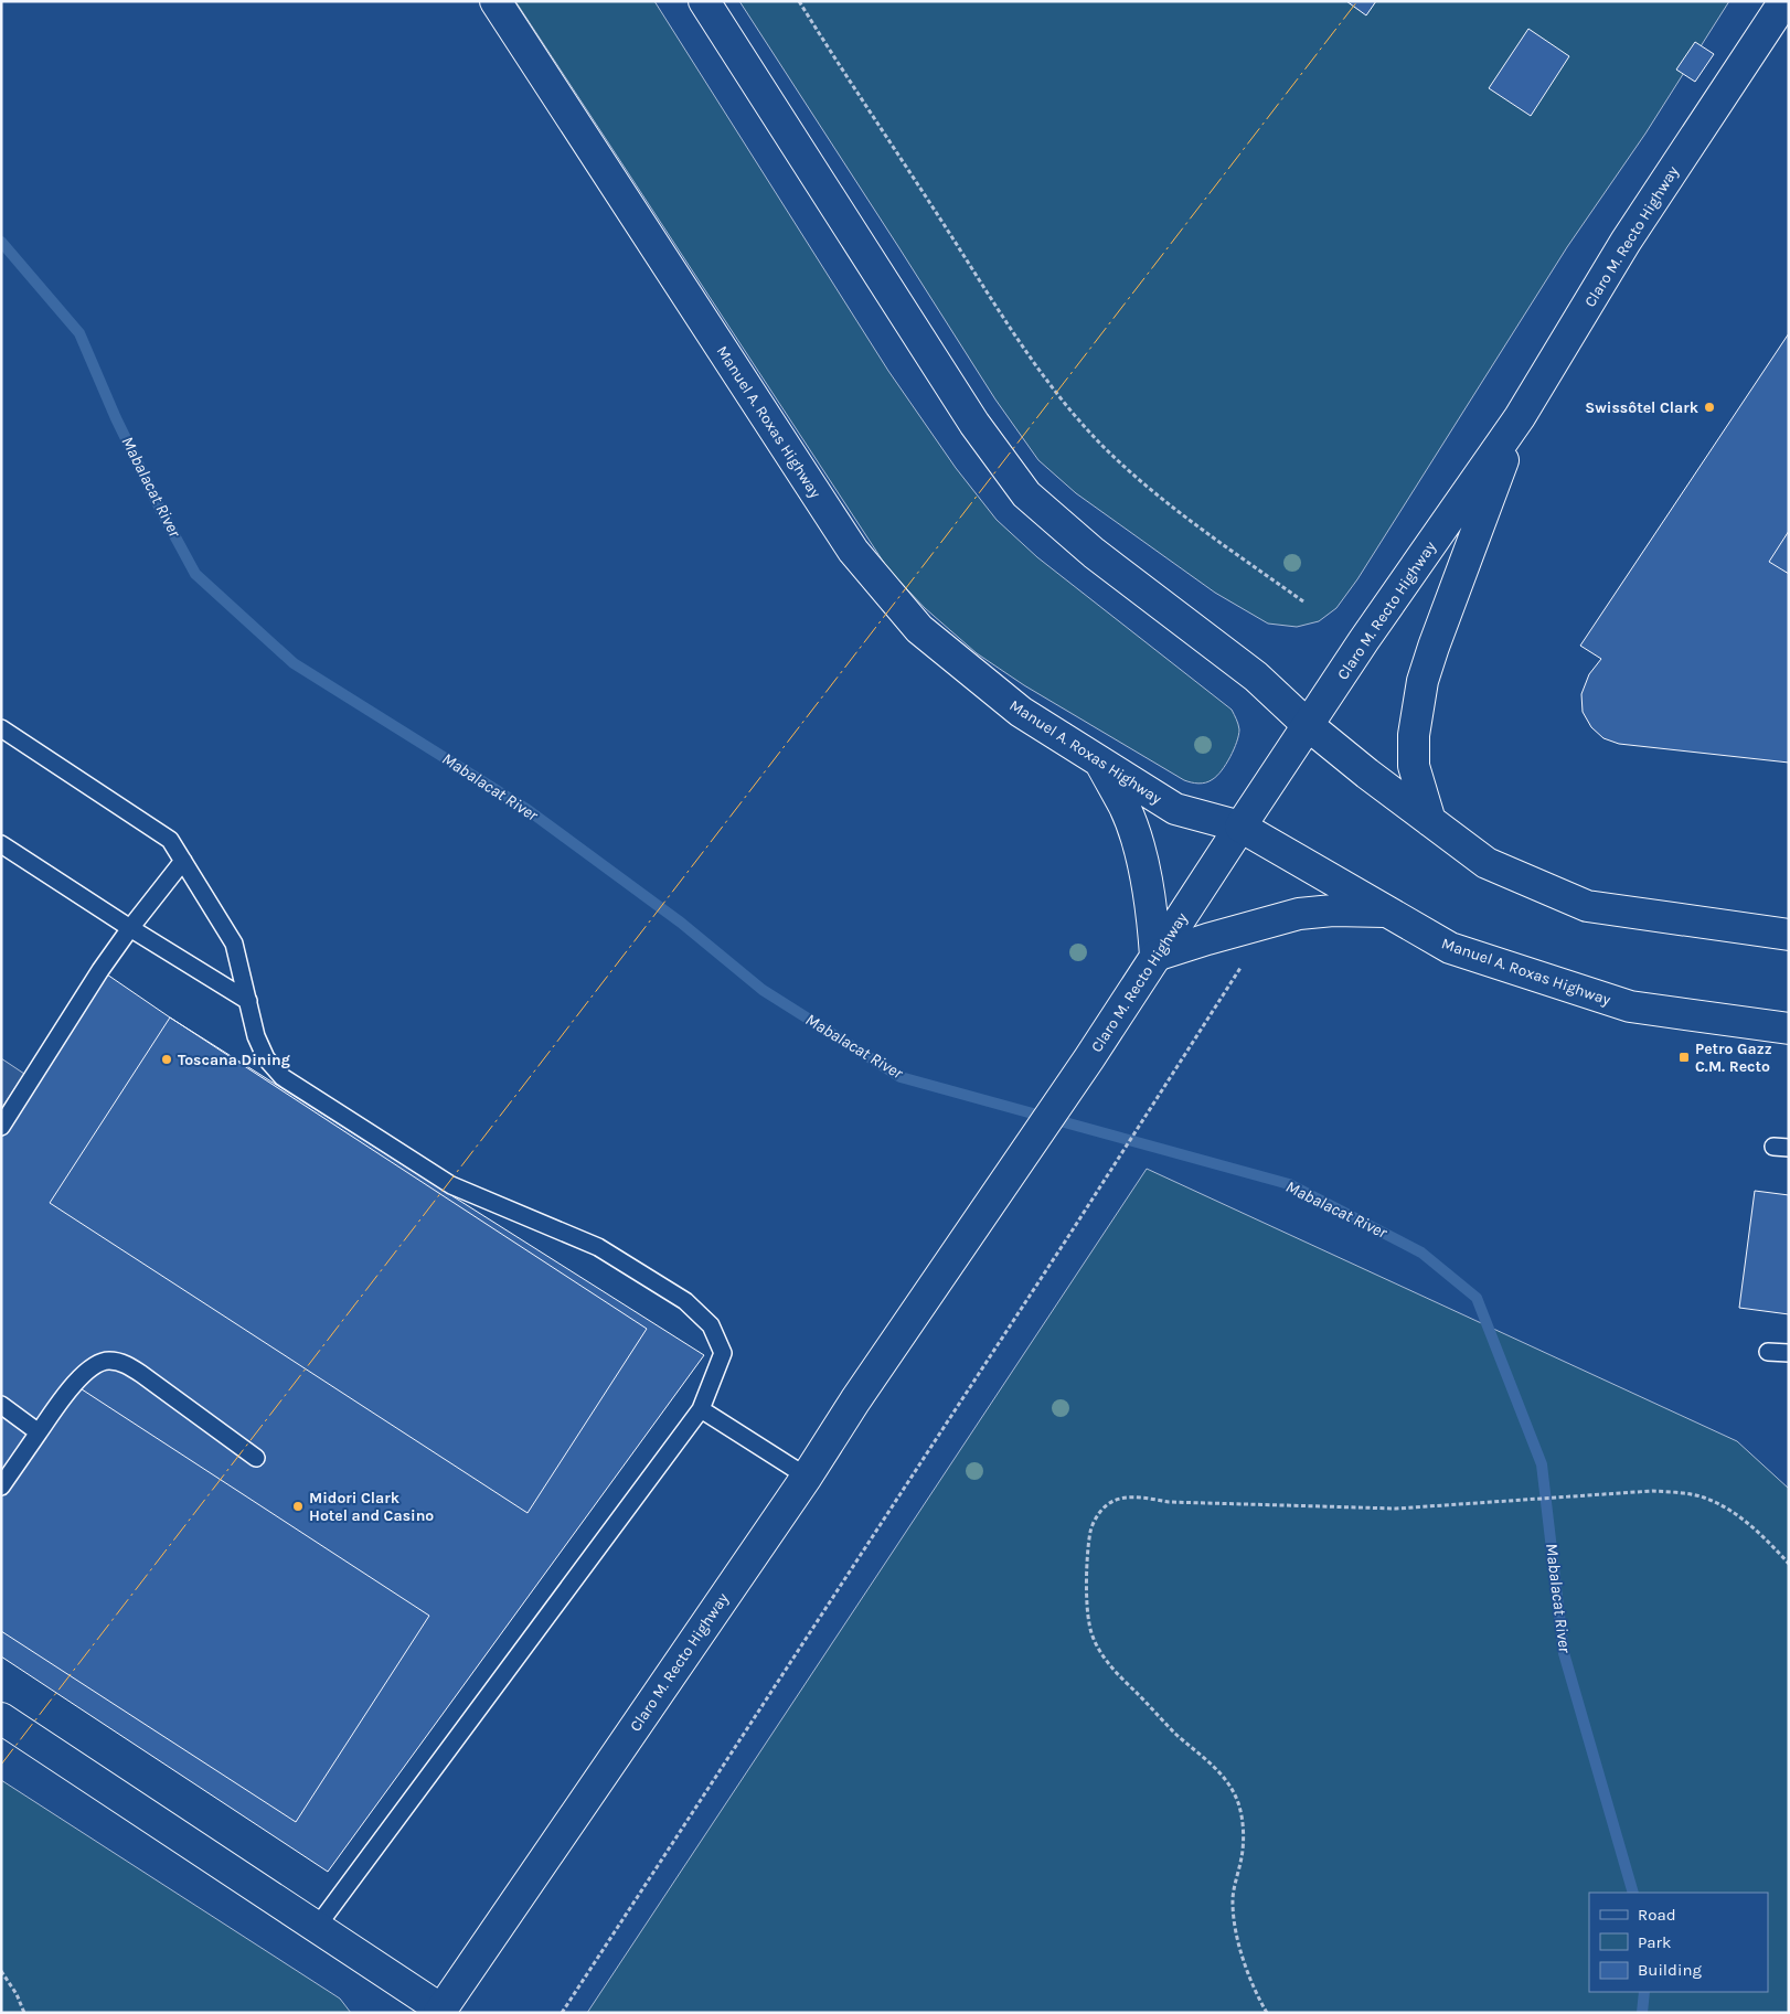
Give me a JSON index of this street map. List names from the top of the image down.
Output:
{
  "streets": {
    "main road": ["Claro M. Recto Highway", "Manuel A. Roxas Highway"]
  },
  "crossings": [
    ["Claro M. Recto Highway", "Manuel A. Roxas Highway"]
  ],
  "water": ["Mabalacat River"],
  "places": {
    "other": ["Swissôtel Clark", "Toscana Dining", "Midori Clark Hotel and Casino"],
    "transit": ["Petro Gazz C.M. Recto"]
  },
  "legend": ["Road", "Park", "Building"]
}
